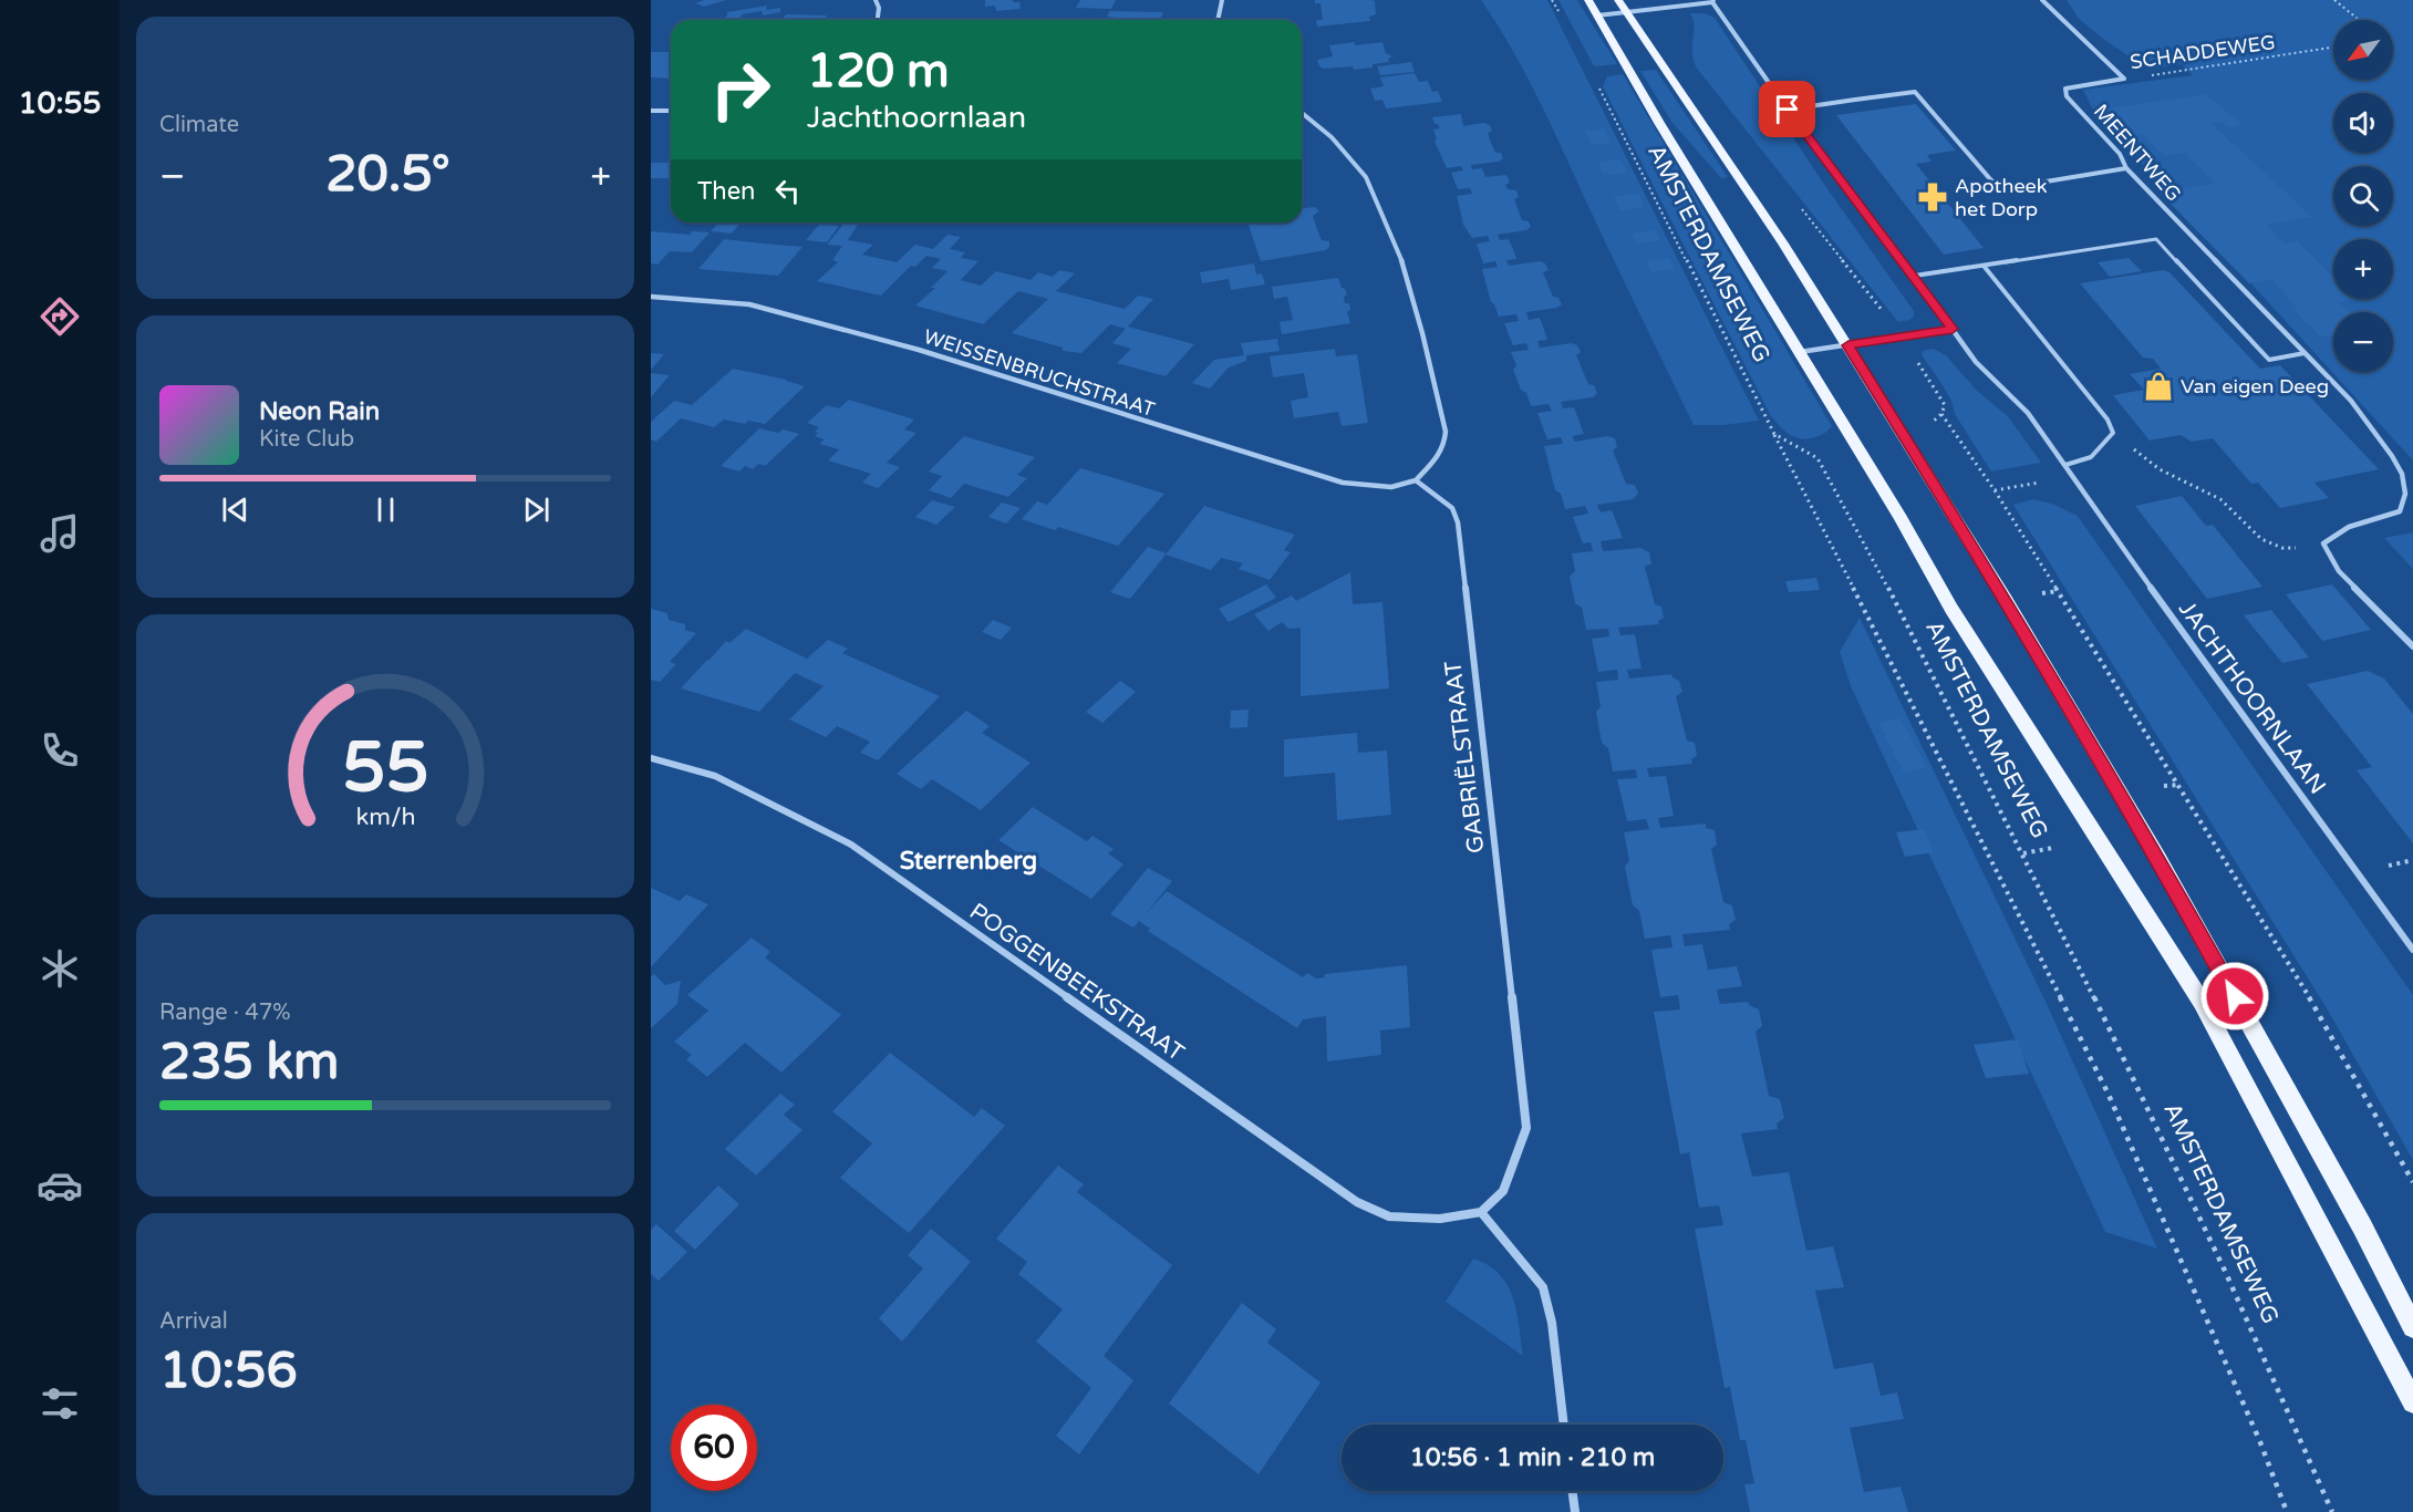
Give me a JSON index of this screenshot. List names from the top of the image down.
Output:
{
  "streets": {
    "main road": ["AMSTERDAMSEWEG"],
    "street": [
      "SCHADDEWEG",
      "MEENTWEG",
      "WEISSENBRUCHSTRAAT",
      "JACHTHOORNLAAN",
      "GABRIËLSTRAAT",
      "POGGENBEEKSTRAAT"
    ]
  },
  "crossings": [
    ["SCHADDEWEG", "MEENTWEG"],
    ["WEISSENBRUCHSTRAAT", "GABRIËLSTRAAT"],
    ["GABRIËLSTRAAT", "POGGENBEEKSTRAAT"]
  ],
  "districts": ["Sterrenberg"],
  "places": {
    "pharmacy": ["Apotheek het Dorp"],
    "shop": ["Van eigen Deeg"]
  },
  "north": "bottom left",
  "page": {
    "tabs": "10:55",
    "tile": [
      "Climate",
      ["Range · 47%", "235 km"],
      ["Arrival", "10:56"]
    ],
    "map_buttons": ["+", "−"],
    "turn": ["120 m", "Jachthoornlaan"],
    "heat": ["−", "20.5°", "+"],
    "then": "Then",
    "song": ["Neon Rain", "Kite Club"],
    "limit": "60",
    "trip": "10:56 · 1 min · 210 m",
    "gauge": ["55", "km/h"]
  }
}
